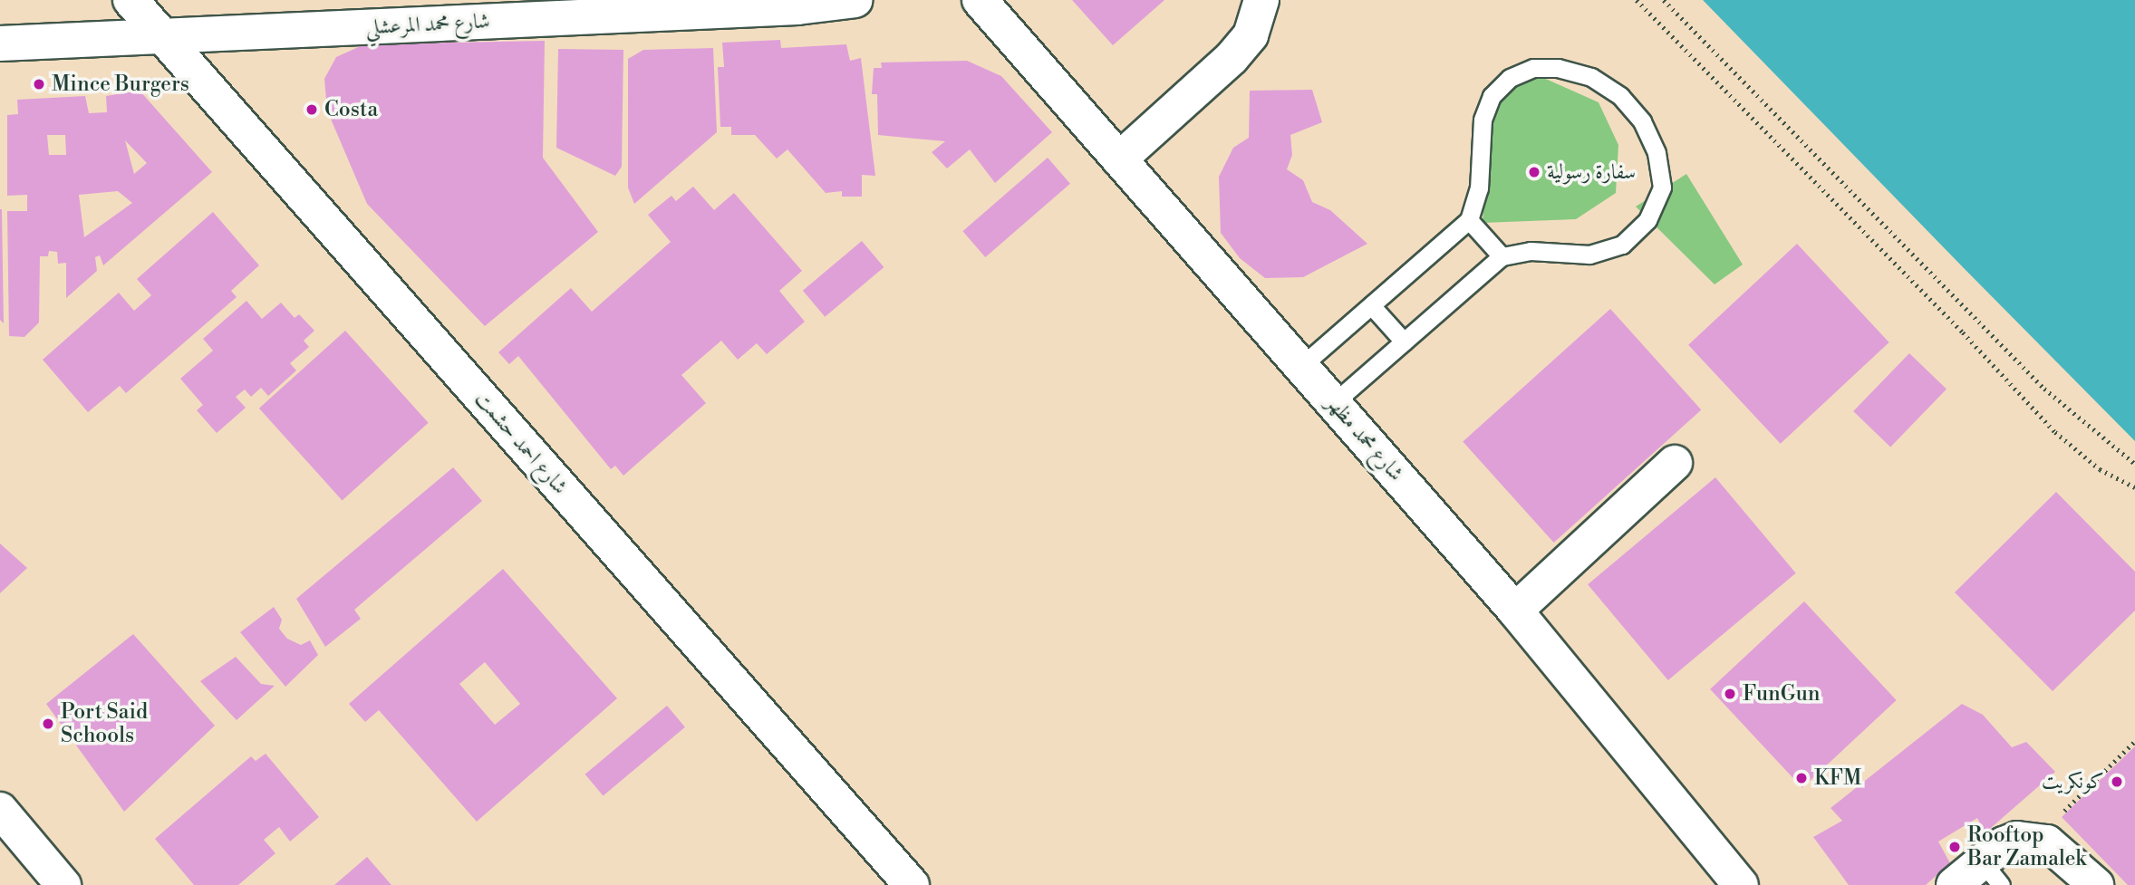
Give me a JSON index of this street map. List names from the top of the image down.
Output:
{
  "streets": {
    "street": ["شارع محمد المرعشلي", "شارع محمد مظهر", "شارع احمد حشمت"]
  },
  "crossings": [
    ["شارع محمد المرعشلي", "شارع احمد حشمت"]
  ],
  "places": [
    "Mince Burgers",
    "Costa",
    "سفارة رسولية",
    "FunGun",
    "Port Said Schools",
    "KFM",
    "كونكريت",
    "Rooftop Bar Zamalek"
  ]
}
